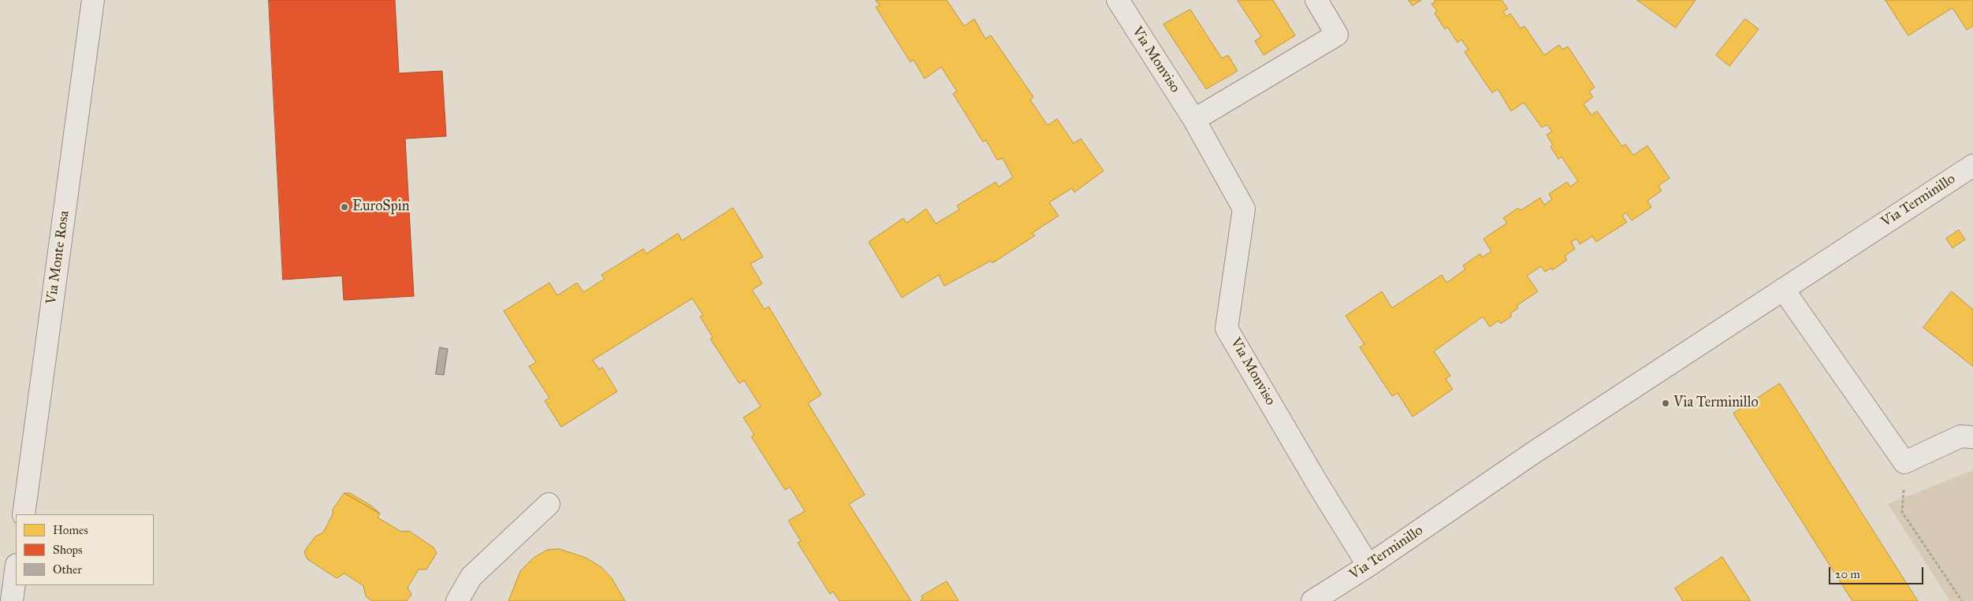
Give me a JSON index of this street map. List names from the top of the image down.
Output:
{
  "streets": {
    "street": ["Via Monviso", "Via Terminillo", "Via Monte Rosa"]
  },
  "crossings": [
    ["Via Monviso", "Via Terminillo"]
  ],
  "places": ["EuroSpin", "Via Terminillo"],
  "legend": ["Homes", "Shops", "Other"],
  "scale_bar": "20 m"
}
